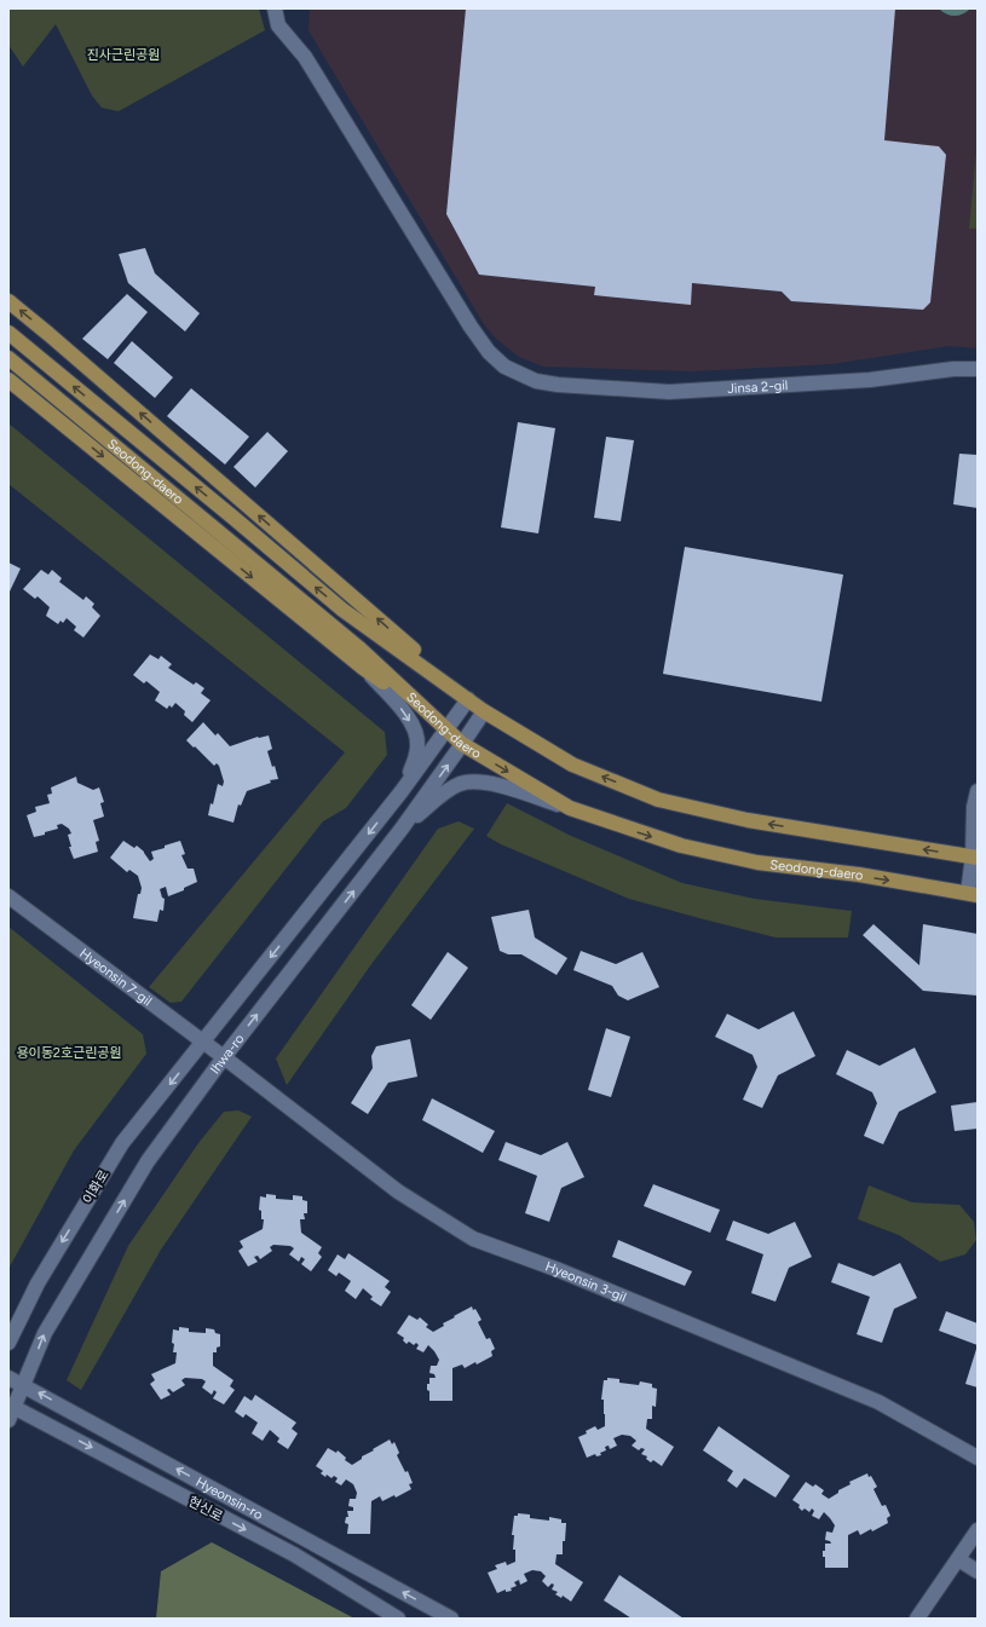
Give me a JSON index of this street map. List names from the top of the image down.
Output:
{
  "streets": {
    "main road": ["Seodong-daero"],
    "street": [
      "Jinsa 2-gil",
      "Hyeonsin 7-gil",
      "Ihwa-ro",
      "이화로",
      "Hyeonsin 3-gil",
      "Hyeonsin-ro",
      "현신로"
    ]
  },
  "crossings": [
    ["Seodong-daero", "Ihwa-ro"],
    ["Hyeonsin 7-gil", "Ihwa-ro"],
    ["Hyeonsin 7-gil", "이화로"],
    ["Hyeonsin 7-gil", "Hyeonsin 3-gil"],
    ["Ihwa-ro", "Hyeonsin 3-gil"],
    ["Ihwa-ro", "Hyeonsin-ro"],
    ["Ihwa-ro", "현신로"]
  ],
  "one_way": [
    "Ihwa-ro",
    "이화로",
    "Hyeonsin-ro",
    "현신로"
  ],
  "parks": ["진사근린공원", "용이동2호근린공원"]
}
